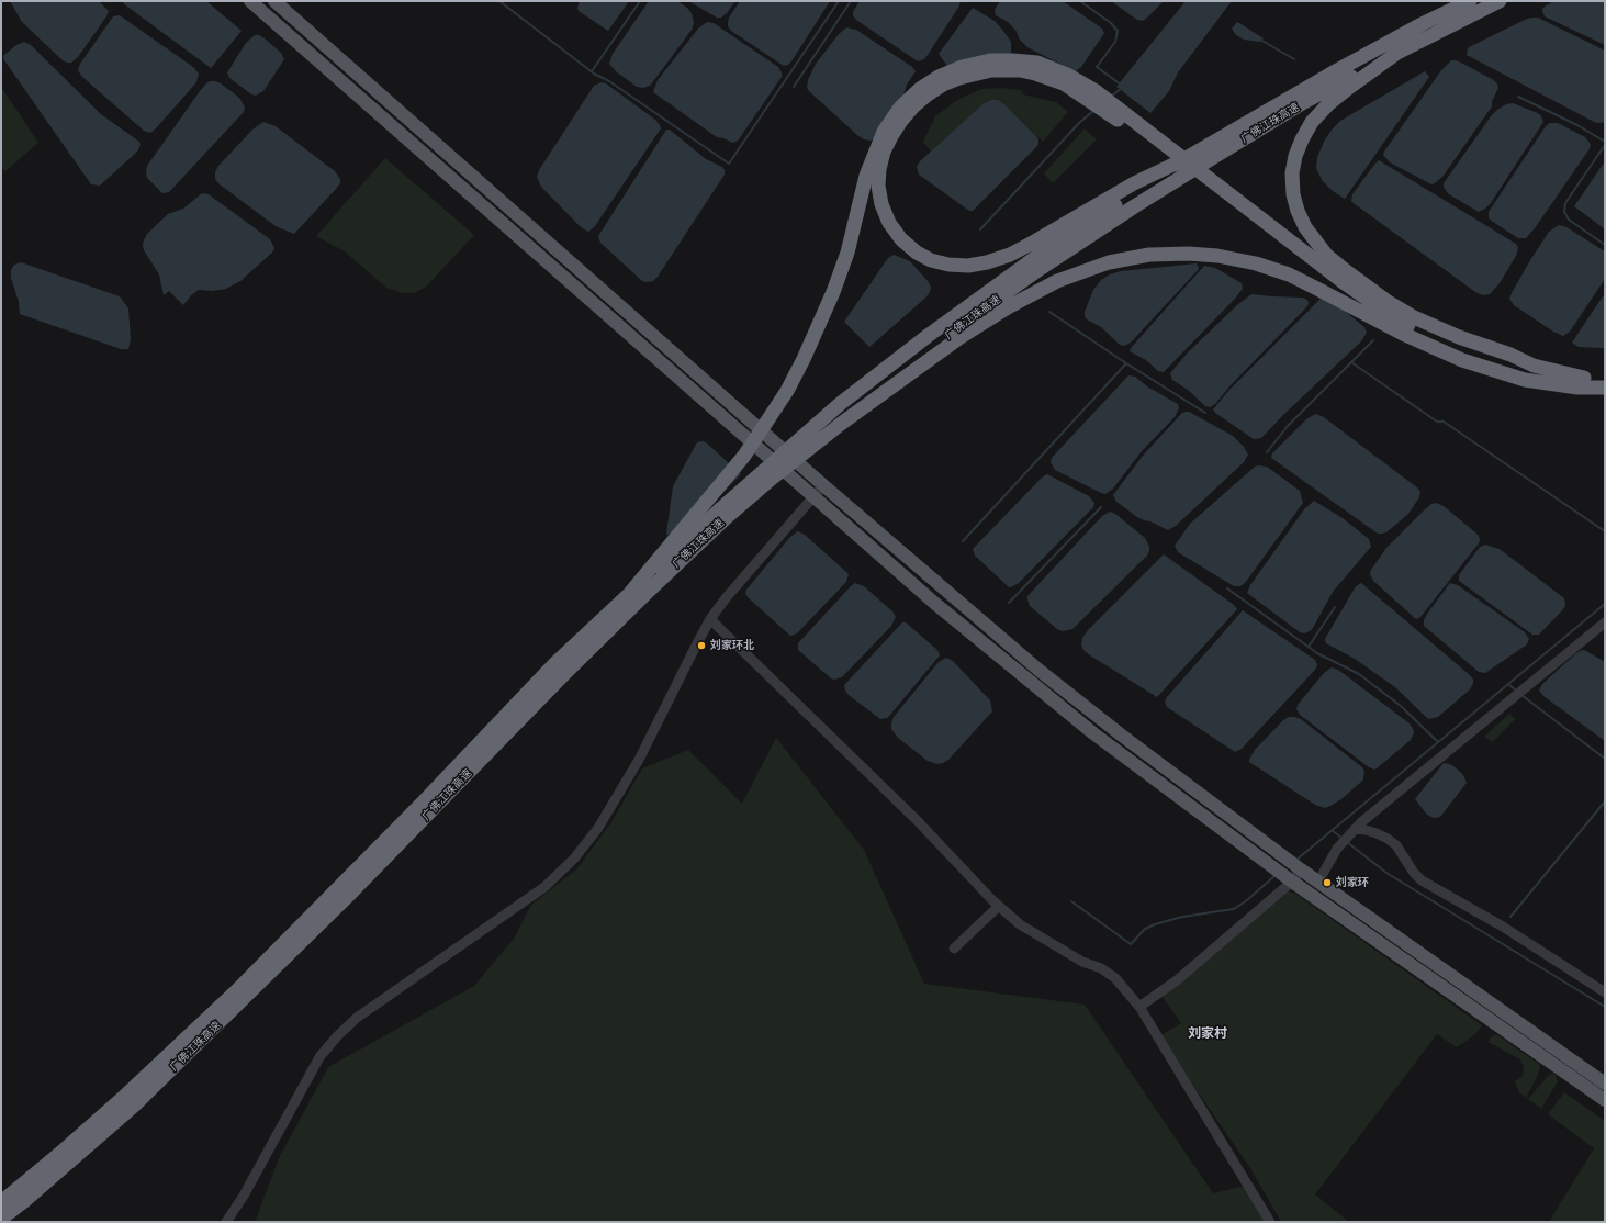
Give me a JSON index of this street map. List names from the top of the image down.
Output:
{
  "streets": {
    "highway": ["广佛江珠高速"]
  },
  "districts": ["刘家村"],
  "places": ["刘家环北", "刘家环"]
}
